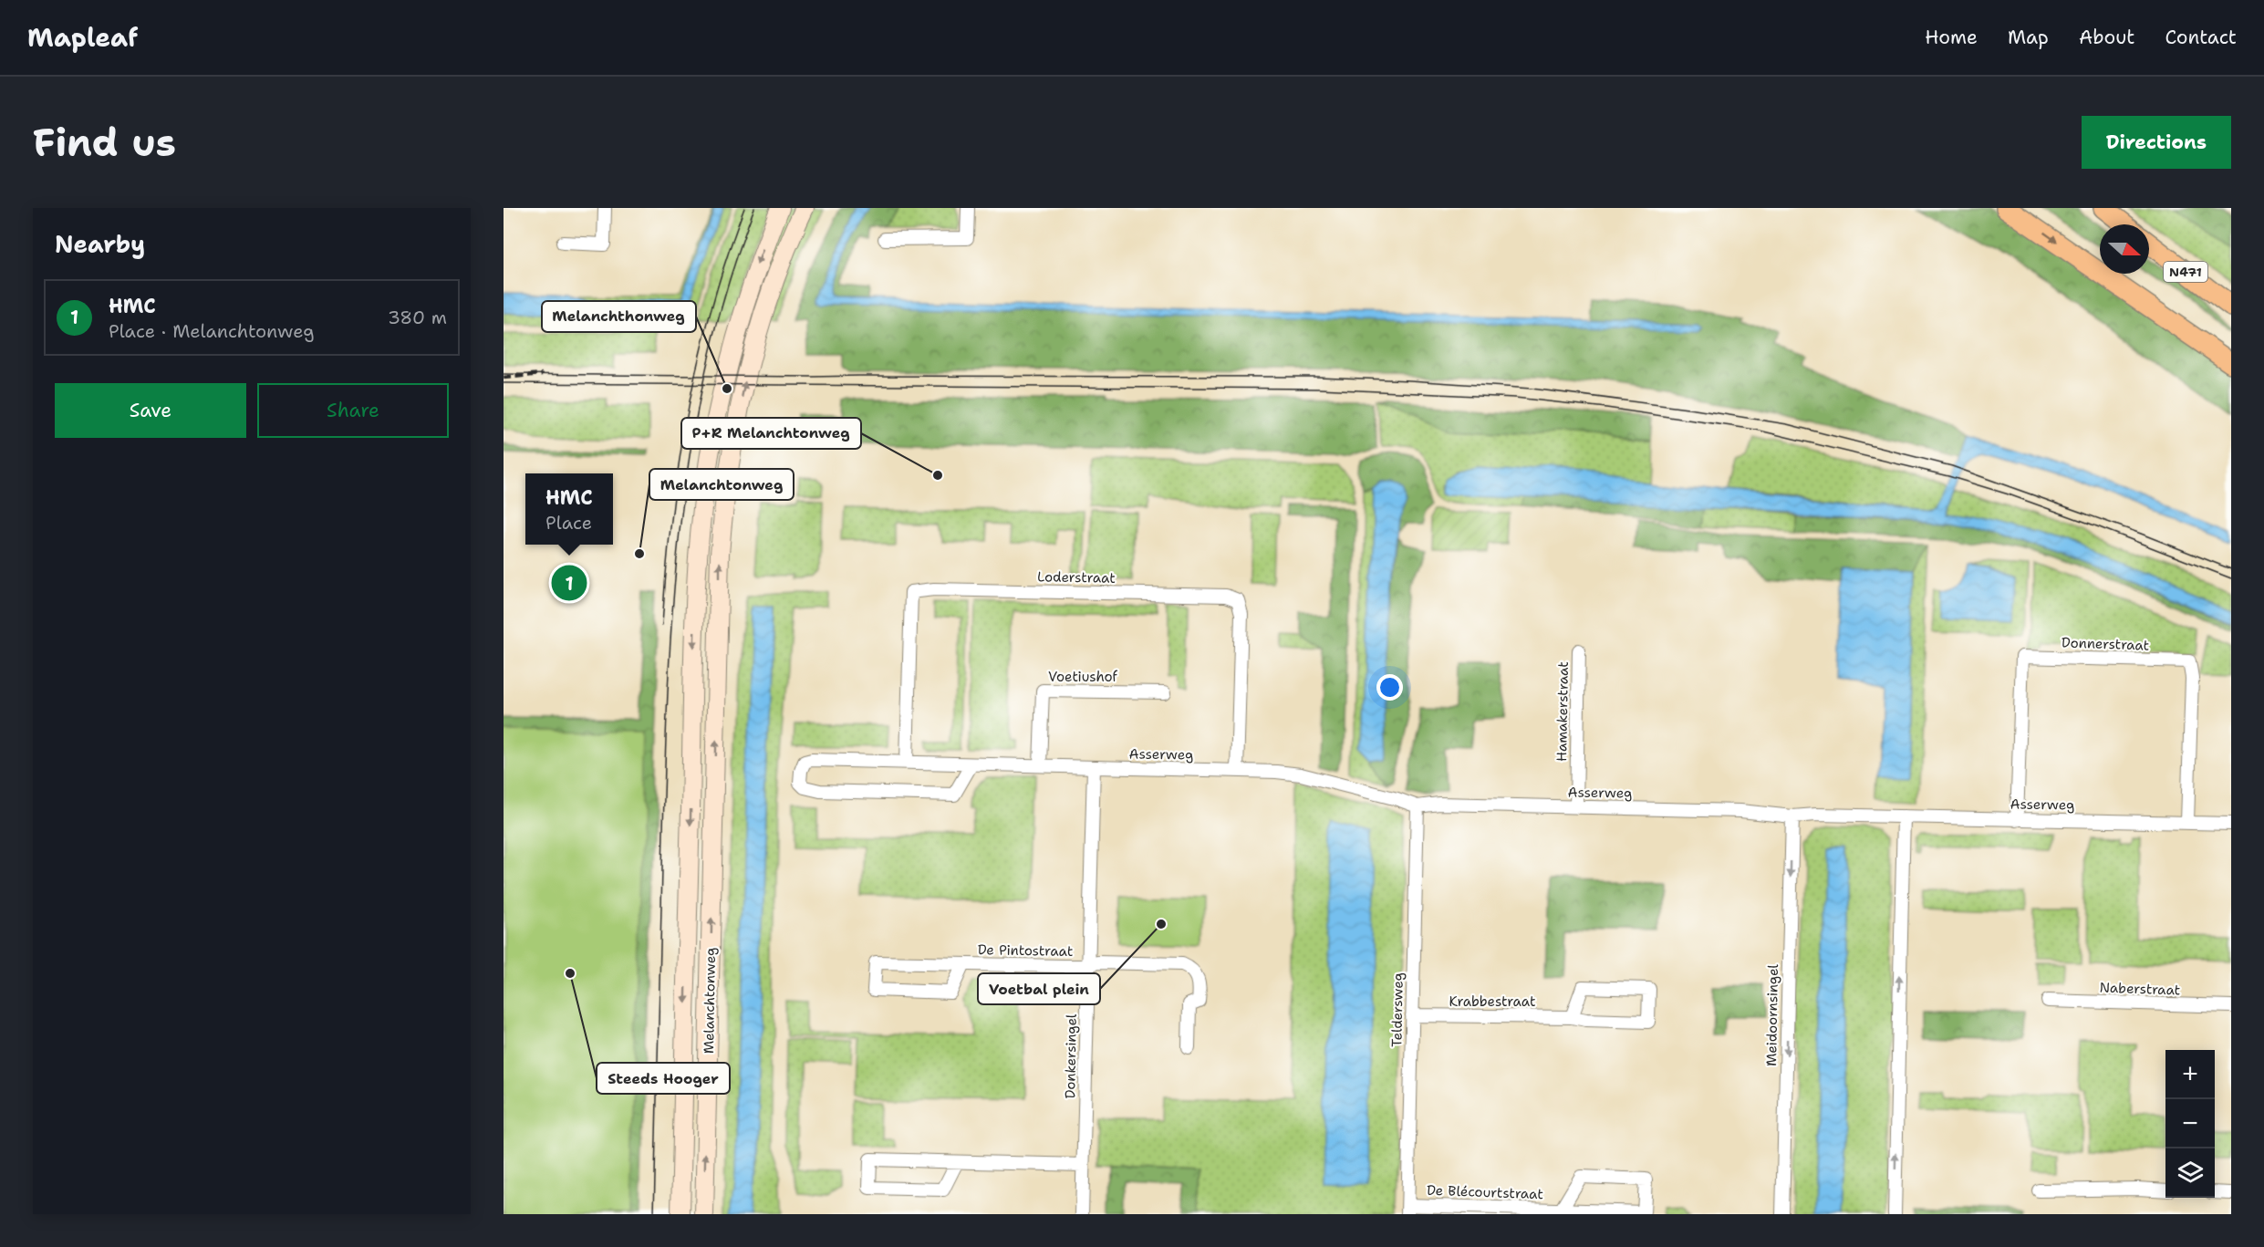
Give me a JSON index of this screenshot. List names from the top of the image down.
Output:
{
  "streets": {
    "main road": ["N471"],
    "street": [
      "Loderstraat",
      "Donnerstraat",
      "Voetiushof",
      "Hamakerstraat",
      "Asserweg",
      "De Pintostraat",
      "Naberstraat",
      "Melanchtonweg",
      "Krabbestraat",
      "Teldersweg",
      "Meidoornsingel",
      "Donkersingel",
      "De Blécourtstraat"
    ]
  },
  "crossings": [
    ["Loderstraat", "Asserweg"],
    ["Donnerstraat", "Asserweg"],
    ["Voetiushof", "Asserweg"],
    ["Hamakerstraat", "Asserweg"],
    ["Asserweg", "Teldersweg"],
    ["Asserweg", "Meidoornsingel"],
    ["Asserweg", "Donkersingel"],
    ["De Pintostraat", "Donkersingel"],
    ["Krabbestraat", "Teldersweg"],
    ["Teldersweg", "De Blécourtstraat"]
  ],
  "one_way": ["Meidoornsingel"],
  "places": [
    "Melanchthonweg",
    "P+R Melanchtonweg",
    "Melanchtonweg",
    "Voetbal plein",
    "Steeds Hooger"
  ],
  "north": "right",
  "page": {
    "header": "Mapleaf",
    "nav": [
      "Home",
      "Map",
      "About",
      "Contact"
    ],
    "buttons": [
      "Directions",
      ["Save", "Share"]
    ],
    "title": "Find us",
    "heading": "Nearby",
    "list": [
      {
        "mark": "1",
        "name": "HMC",
        "note": "Place · Melanchtonweg",
        "value": "380 m"
      }
    ],
    "popup": ["HMC", "Place"],
    "pins": "1",
    "map_buttons": ["+", "−"]
  }
}
